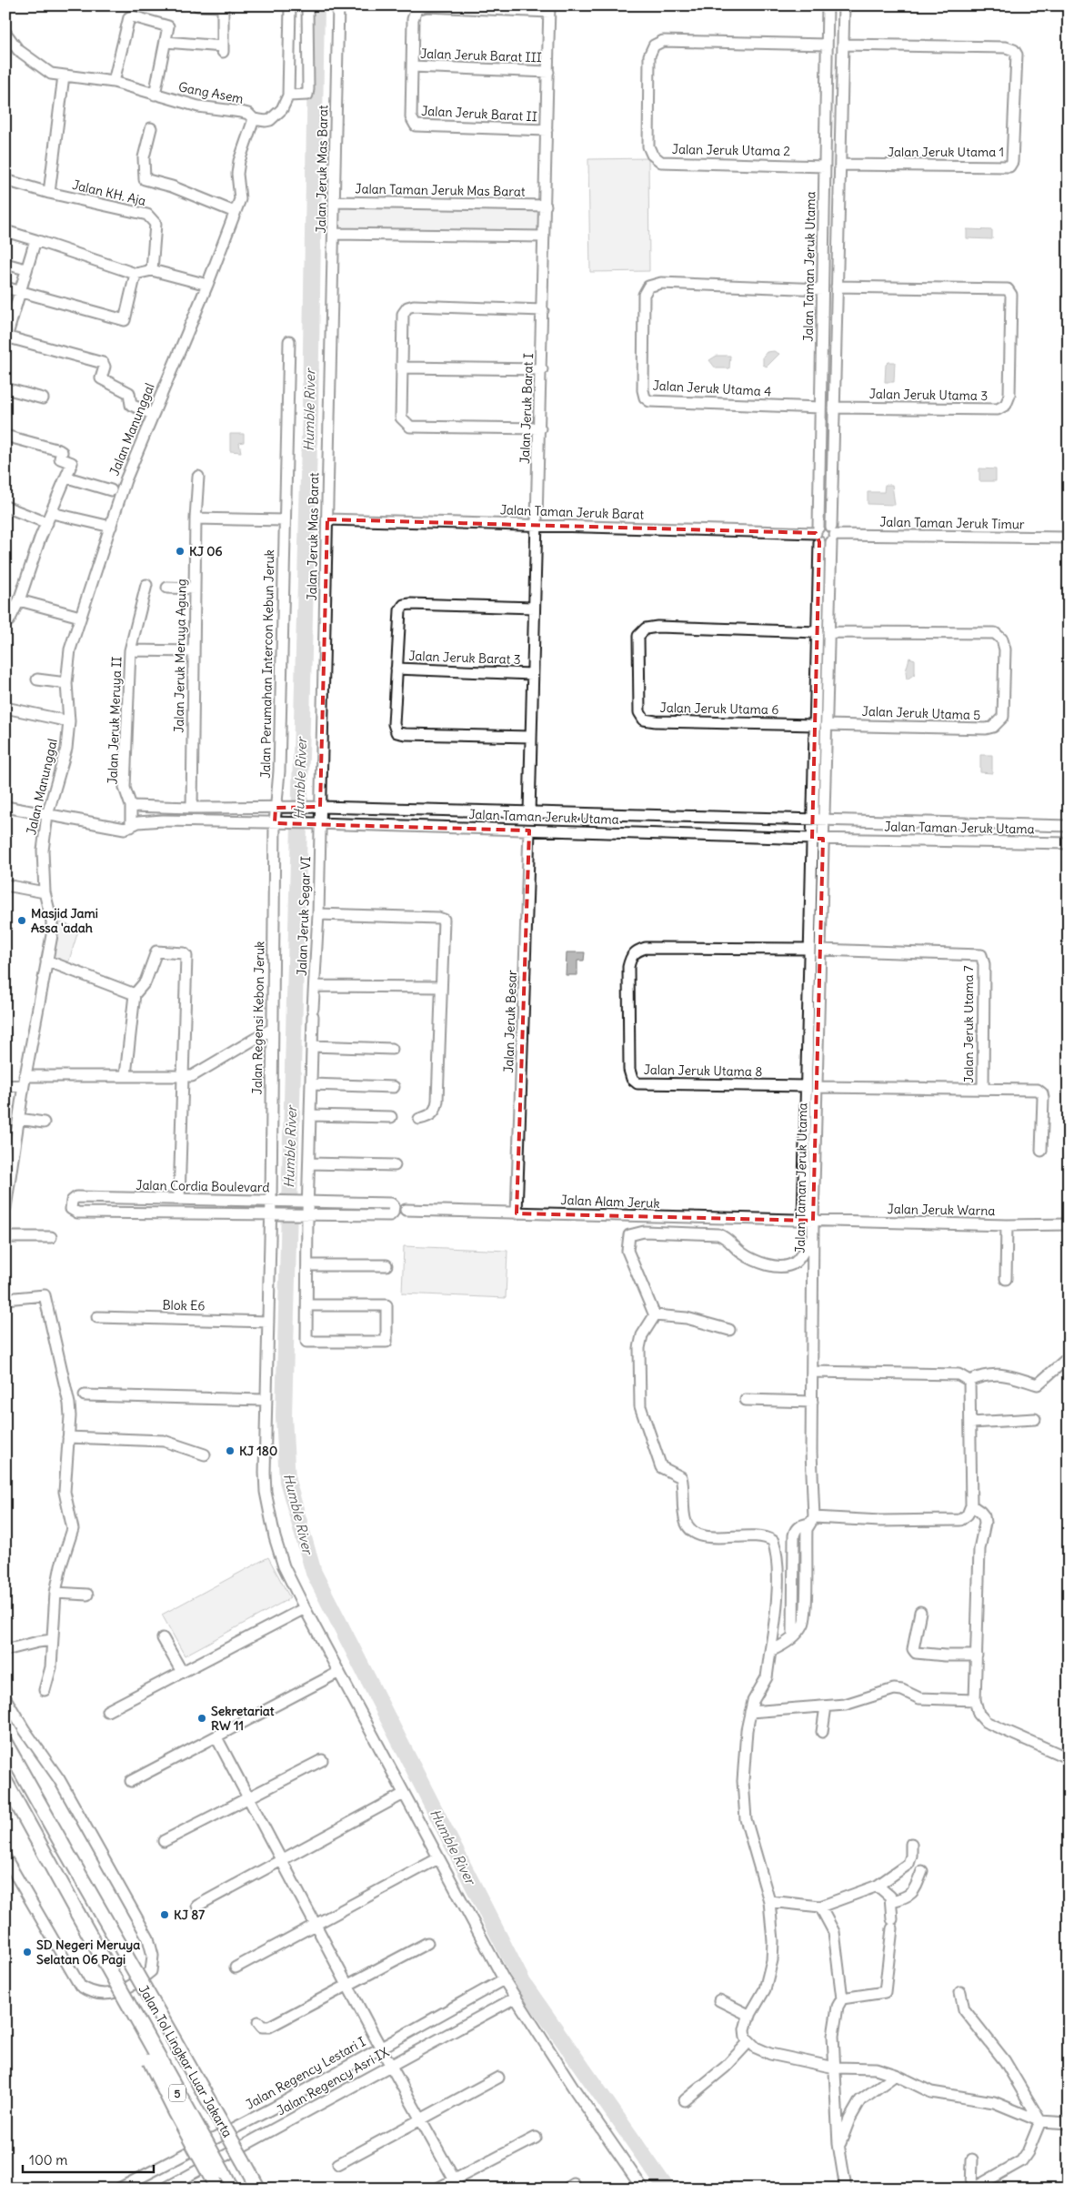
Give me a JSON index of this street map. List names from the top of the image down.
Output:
{
  "streets": {
    "highway": ["Jalan Tol Lingkar Luar Jakarta", "5"],
    "street": [
      "Jalan Jeruk Barat III",
      "Gang Asem",
      "Jalan Jeruk Barat II",
      "Jalan Jeruk Utama 2",
      "Jalan Jeruk Utama 1",
      "Jalan Jeruk Mas Barat",
      "Jalan Taman Jeruk Mas Barat",
      "Jalan KH. Aja",
      "Jalan Taman Jeruk Utama",
      "Jalan Jeruk Utama 4",
      "Jalan Jeruk Utama 3",
      "Jalan Jeruk Barat I",
      "Jalan Manunggal",
      "Jalan Taman Jeruk Barat",
      "Jalan Taman Jeruk Timur",
      "Jalan Jeruk Meruya Agung",
      "Jalan Jeruk Barat 3",
      "Jalan Perumahan Intercon Kebun Jeruk",
      "Jalan Jeruk Utama 6",
      "Jalan Jeruk Utama 5",
      "Jalan Jeruk Meruya II",
      "Jalan Jeruk Segar VI",
      "Jalan Regensi Kebon Jeruk",
      "Jalan Jeruk Besar",
      "Jalan Jeruk Utama 7",
      "Jalan Jeruk Utama 8",
      "Jalan Cordia Boulevard",
      "Jalan Alam Jeruk",
      "Jalan Jeruk Warna",
      "Blok E6",
      "Jalan Regency Lestari I",
      "Jalan Regency Asri IX"
    ]
  },
  "crossings": [
    ["Jalan Jeruk Barat III", "Jalan Jeruk Barat II"],
    ["Jalan Jeruk Barat III", "Jalan Jeruk Barat I"],
    ["Gang Asem", "Jalan Manunggal"],
    ["Jalan Jeruk Barat II", "Jalan Jeruk Barat I"],
    ["Jalan Jeruk Utama 2", "Jalan Taman Jeruk Utama"],
    ["Jalan Jeruk Utama 1", "Jalan Taman Jeruk Utama"],
    ["Jalan Jeruk Mas Barat", "Jalan Taman Jeruk Mas Barat"],
    ["Jalan Jeruk Mas Barat", "Jalan Taman Jeruk Utama"],
    ["Jalan Jeruk Mas Barat", "Jalan Taman Jeruk Barat"],
    ["Jalan Jeruk Mas Barat", "Jalan Jeruk Segar VI"],
    ["Jalan Taman Jeruk Mas Barat", "Jalan Jeruk Barat I"],
    ["Jalan Taman Jeruk Utama", "Jalan Jeruk Utama 4"],
    ["Jalan Taman Jeruk Utama", "Jalan Jeruk Utama 3"],
    ["Jalan Taman Jeruk Utama", "Jalan Jeruk Barat I"],
    ["Jalan Taman Jeruk Utama", "Jalan Manunggal"],
    ["Jalan Taman Jeruk Utama", "Jalan Taman Jeruk Barat"],
    ["Jalan Taman Jeruk Utama", "Jalan Taman Jeruk Timur"],
    ["Jalan Taman Jeruk Utama", "Jalan Jeruk Meruya Agung"],
    ["Jalan Taman Jeruk Utama", "Jalan Perumahan Intercon Kebun Jeruk"],
    ["Jalan Taman Jeruk Utama", "Jalan Jeruk Utama 6"],
    ["Jalan Taman Jeruk Utama", "Jalan Jeruk Utama 5"],
    ["Jalan Taman Jeruk Utama", "Jalan Jeruk Meruya II"],
    ["Jalan Taman Jeruk Utama", "Jalan Jeruk Segar VI"],
    ["Jalan Taman Jeruk Utama", "Jalan Regensi Kebon Jeruk"],
    ["Jalan Taman Jeruk Utama", "Jalan Jeruk Besar"],
    ["Jalan Taman Jeruk Utama", "Jalan Jeruk Utama 7"],
    ["Jalan Taman Jeruk Utama", "Jalan Jeruk Utama 8"],
    ["Jalan Taman Jeruk Utama", "Jalan Alam Jeruk"],
    ["Jalan Taman Jeruk Utama", "Jalan Jeruk Warna"],
    ["Jalan Jeruk Barat I", "Jalan Taman Jeruk Barat"],
    ["Jalan Jeruk Barat I", "Jalan Jeruk Barat 3"],
    ["Jalan Jeruk Meruya Agung", "Jalan Jeruk Meruya II"],
    ["Jalan Perumahan Intercon Kebun Jeruk", "Jalan Regensi Kebon Jeruk"],
    ["Jalan Jeruk Segar VI", "Jalan Cordia Boulevard"],
    ["Jalan Regensi Kebon Jeruk", "Jalan Cordia Boulevard"],
    ["Jalan Regensi Kebon Jeruk", "Blok E6"],
    ["Jalan Regensi Kebon Jeruk", "Jalan Regency Lestari I"],
    ["Jalan Regensi Kebon Jeruk", "Jalan Regency Asri IX"],
    ["Jalan Jeruk Besar", "Jalan Alam Jeruk"],
    ["Jalan Alam Jeruk", "Jalan Jeruk Warna"]
  ],
  "water": ["Humble River"],
  "places": [
    "KJ 06",
    "Masjid Jami Assa 'adah",
    "KJ 180",
    "Sekretariat RW 11",
    "KJ 87",
    "SD Negeri Meruya Selatan 06 Pagi"
  ],
  "scale_bar": "100 m"
}
